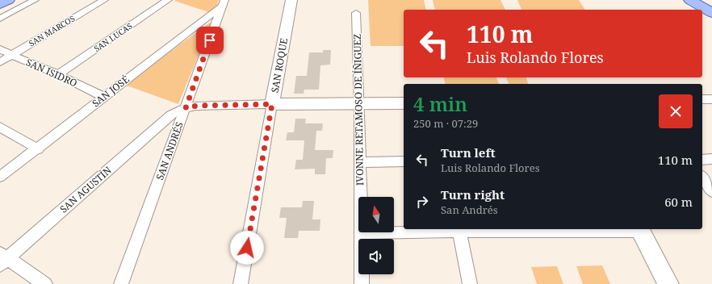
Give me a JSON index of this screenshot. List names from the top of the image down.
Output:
{
  "streets": {
    "street": [
      "SAN MARCOS",
      "SAN LUCAS",
      "SAN ROQUE",
      "SAN ISIDRO",
      "SAN JOSÉ",
      "IVONNE RETAMOSO DE ÍÑIGUEZ",
      "SAN ANDRÉS",
      "SAN AGUSTÍN"
    ]
  },
  "crossings": [
    ["SAN MARCOS", "SAN ISIDRO"],
    ["SAN LUCAS", "SAN ISIDRO"],
    ["SAN ROQUE", "SAN AGUSTÍN"],
    ["SAN ISIDRO", "SAN JOSÉ"],
    ["SAN JOSÉ", "SAN ANDRÉS"],
    ["SAN ANDRÉS", "SAN AGUSTÍN"]
  ],
  "north": "top",
  "page": {
    "turn": ["110 m", "Luis Rolando Flores"],
    "heading": ["4 min", "250 m · 07:29"],
    "list": [
      {
        "name": "Turn left",
        "note": "Luis Rolando Flores",
        "value": "110 m"
      },
      {
        "name": "Turn right",
        "note": "San Andrés",
        "value": "60 m"
      }
    ]
  }
}
